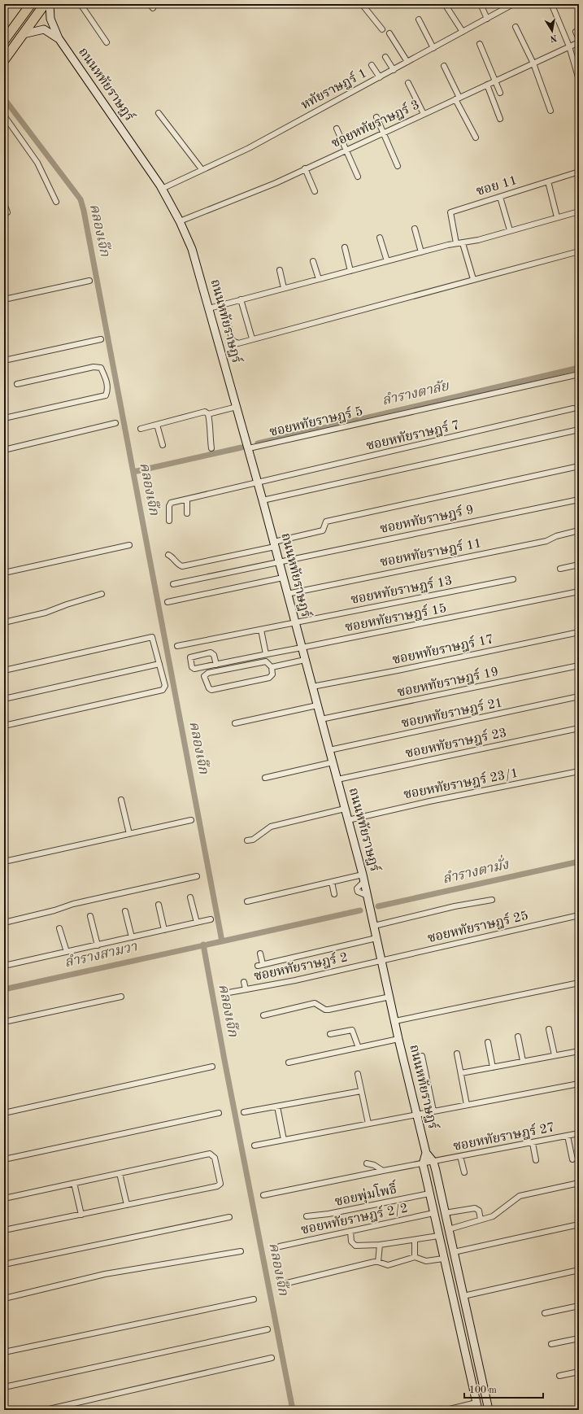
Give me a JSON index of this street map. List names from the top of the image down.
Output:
{
  "streets": {
    "main road": ["ถนนหทัยราษฎร์"],
    "street": [
      "หทัยราษฎร์ 1",
      "ซอยหทัยราษฎร์ 3",
      "ซอย 11",
      "ซอยหทัยราษฎร์ 5",
      "ซอยหทัยราษฎร์ 7",
      "ซอยหทัยราษฎร์ 9",
      "ซอยหทัยราษฎร์ 11",
      "ซอยหทัยราษฎร์ 13",
      "ซอยหทัยราษฎร์ 15",
      "ซอยหทัยราษฎร์ 17",
      "ซอยหทัยราษฎร์ 19",
      "ซอยหทัยราษฎร์ 21",
      "ซอยหทัยราษฎร์ 23",
      "ซอยหทัยราษฎร์ 23/1",
      "ซอยหทัยราษฎร์ 25",
      "ซอยหทัยราษฎร์ 2",
      "ซอยหทัยราษฎร์ 27",
      "ซอยพุ่มโพธิ์",
      "ซอยหทัยราษฎร์ 2/2"
    ]
  },
  "crossings": [
    ["ถนนหทัยราษฎร์", "หทัยราษฎร์ 1"],
    ["ถนนหทัยราษฎร์", "ซอยหทัยราษฎร์ 3"],
    ["ถนนหทัยราษฎร์", "ซอยหทัยราษฎร์ 5"],
    ["ถนนหทัยราษฎร์", "ซอยหทัยราษฎร์ 7"],
    ["ถนนหทัยราษฎร์", "ซอยหทัยราษฎร์ 9"],
    ["ถนนหทัยราษฎร์", "ซอยหทัยราษฎร์ 11"],
    ["ถนนหทัยราษฎร์", "ซอยหทัยราษฎร์ 13"],
    ["ถนนหทัยราษฎร์", "ซอยหทัยราษฎร์ 15"],
    ["ถนนหทัยราษฎร์", "ซอยหทัยราษฎร์ 17"],
    ["ถนนหทัยราษฎร์", "ซอยหทัยราษฎร์ 19"],
    ["ถนนหทัยราษฎร์", "ซอยหทัยราษฎร์ 21"],
    ["ถนนหทัยราษฎร์", "ซอยหทัยราษฎร์ 23"],
    ["ถนนหทัยราษฎร์", "ซอยหทัยราษฎร์ 23/1"],
    ["ถนนหทัยราษฎร์", "ซอยหทัยราษฎร์ 25"],
    ["ถนนหทัยราษฎร์", "ซอยหทัยราษฎร์ 2"],
    ["ถนนหทัยราษฎร์", "ซอยหทัยราษฎร์ 27"],
    ["ถนนหทัยราษฎร์", "ซอยพุ่มโพธิ์"],
    ["ถนนหทัยราษฎร์", "ซอยหทัยราษฎร์ 2/2"],
    ["ซอยหทัยราษฎร์ 25", "ซอยหทัยราษฎร์ 2"]
  ],
  "water": [
    "คลองเจ๊ก",
    "ลำรางตาลัย",
    "ลำรางตามั่ง",
    "ลำรางสามวา"
  ],
  "scale_bar": "100 m",
  "north": "bottom"
}
